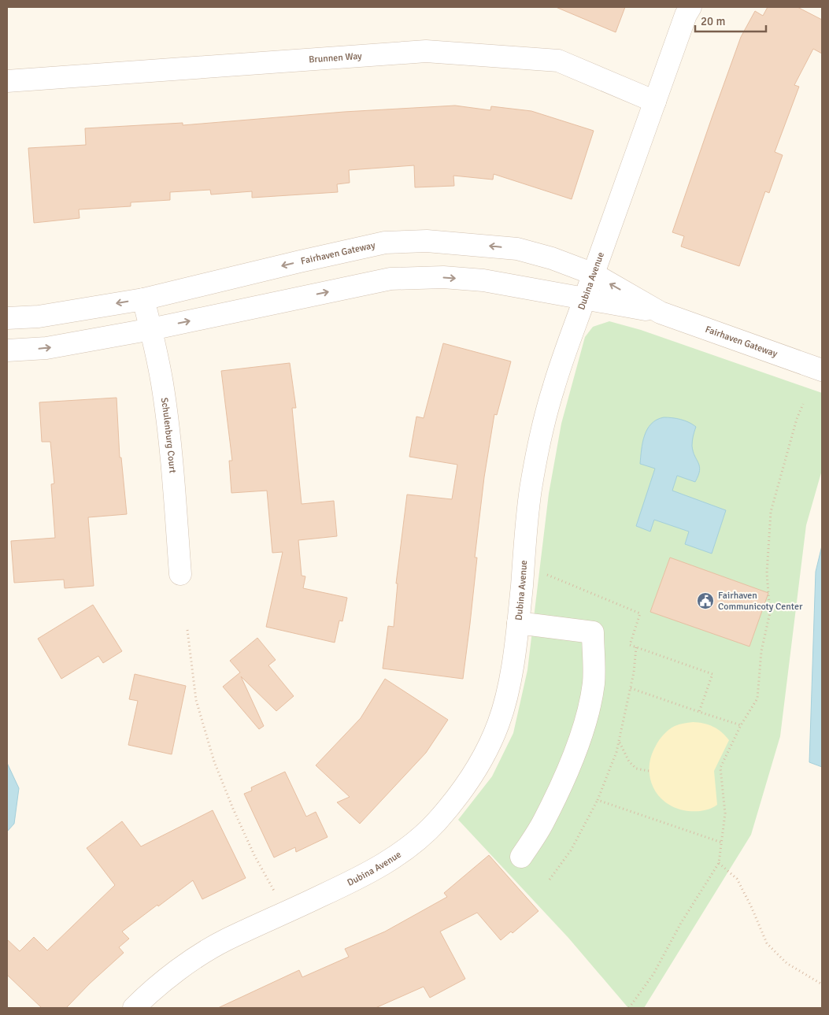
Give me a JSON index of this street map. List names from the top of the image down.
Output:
{
  "streets": {
    "street": [
      "Brunnen Way",
      "Fairhaven Gateway",
      "Dubina Avenue",
      "Schulenburg Court"
    ]
  },
  "crossings": [
    ["Brunnen Way", "Dubina Avenue"],
    ["Fairhaven Gateway", "Dubina Avenue"],
    ["Fairhaven Gateway", "Schulenburg Court"]
  ],
  "places": {
    "public building": ["Fairhaven Communicoty Center"]
  },
  "scale_bar": "20 m"
}
